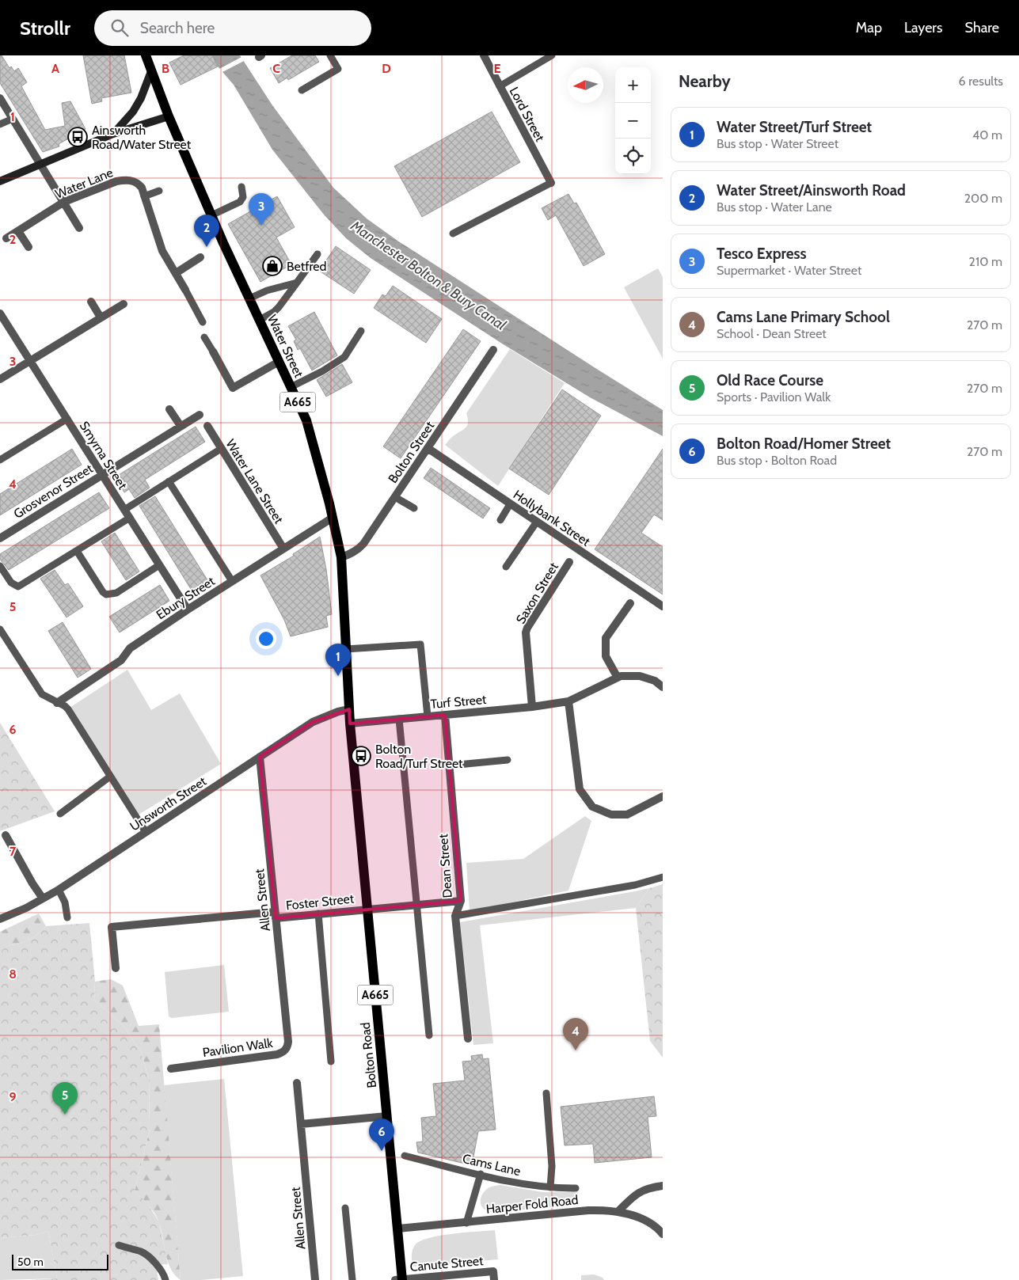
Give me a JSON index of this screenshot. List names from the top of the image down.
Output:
{
  "streets": {
    "main road": ["Water Street", "A665", "Bolton Road"],
    "street": [
      "Lord Street",
      "Water Lane",
      "Bolton Street",
      "Smyrna Street",
      "Water Lane Street",
      "Grosvenor Street",
      "Hollybank Street",
      "Saxon Street",
      "Ebury Street",
      "Turf Street",
      "Unsworth Street",
      "Dean Street",
      "Allen Street",
      "Foster Street",
      "Pavilion Walk",
      "Harper Fold Road",
      "Canute Street"
    ],
    "lane": ["Cams Lane"]
  },
  "crossings": [
    ["Water Street", "Bolton Street"],
    ["Water Street", "Ebury Street"],
    ["Water Street", "Unsworth Street"],
    ["Water Street", "Bolton Road"],
    ["Bolton Street", "Hollybank Street"],
    ["Smyrna Street", "Grosvenor Street"],
    ["Smyrna Street", "Ebury Street"],
    ["Water Lane Street", "Ebury Street"],
    ["Saxon Street", "Turf Street"],
    ["Turf Street", "Dean Street"],
    ["Turf Street", "Bolton Road"],
    ["Unsworth Street", "Allen Street"],
    ["Unsworth Street", "Bolton Road"],
    ["Dean Street", "Foster Street"],
    ["Allen Street", "Foster Street"],
    ["Allen Street", "Pavilion Walk"],
    ["Foster Street", "Bolton Road"],
    ["Bolton Road", "Harper Fold Road"],
    ["Bolton Road", "Canute Street"]
  ],
  "water": ["Manchester Bolton & Bury Canal"],
  "places": {
    "bus stop": ["Ainsworth Road/Water Street", "Bolton Road/Turf Street"],
    "shop": ["Betfred"]
  },
  "scale_bar": "50 m",
  "north": "left",
  "page": {
    "header": "Strollr",
    "search": "Search here",
    "nav": ["Map", "Layers", "Share"],
    "heading": ["Nearby", "6 results"],
    "map_buttons": ["+", "−"],
    "list": [
      {
        "mark": "1",
        "name": "Water Street/Turf Street",
        "note": "Bus stop · Water Street",
        "value": "40 m"
      },
      {
        "mark": "2",
        "name": "Water Street/Ainsworth Road",
        "note": "Bus stop · Water Lane",
        "value": "200 m"
      },
      {
        "mark": "3",
        "name": "Tesco Express",
        "note": "Supermarket · Water Street",
        "value": "210 m"
      },
      {
        "mark": "4",
        "name": "Cams Lane Primary School",
        "note": "School · Dean Street",
        "value": "270 m"
      },
      {
        "mark": "5",
        "name": "Old Race Course",
        "note": "Sports · Pavilion Walk",
        "value": "270 m"
      },
      {
        "mark": "6",
        "name": "Bolton Road/Homer Street",
        "note": "Bus stop · Bolton Road",
        "value": "270 m"
      }
    ],
    "pins": [
      "3",
      "2",
      "1",
      "4",
      "5",
      "6"
    ],
    "scale": "50 m"
  },
  "grid": {
    "columns": [
      "A",
      "B",
      "C",
      "D",
      "E"
    ],
    "rows": [
      "1",
      "2",
      "3",
      "4",
      "5",
      "6",
      "7",
      "8",
      "9"
    ]
  }
}
